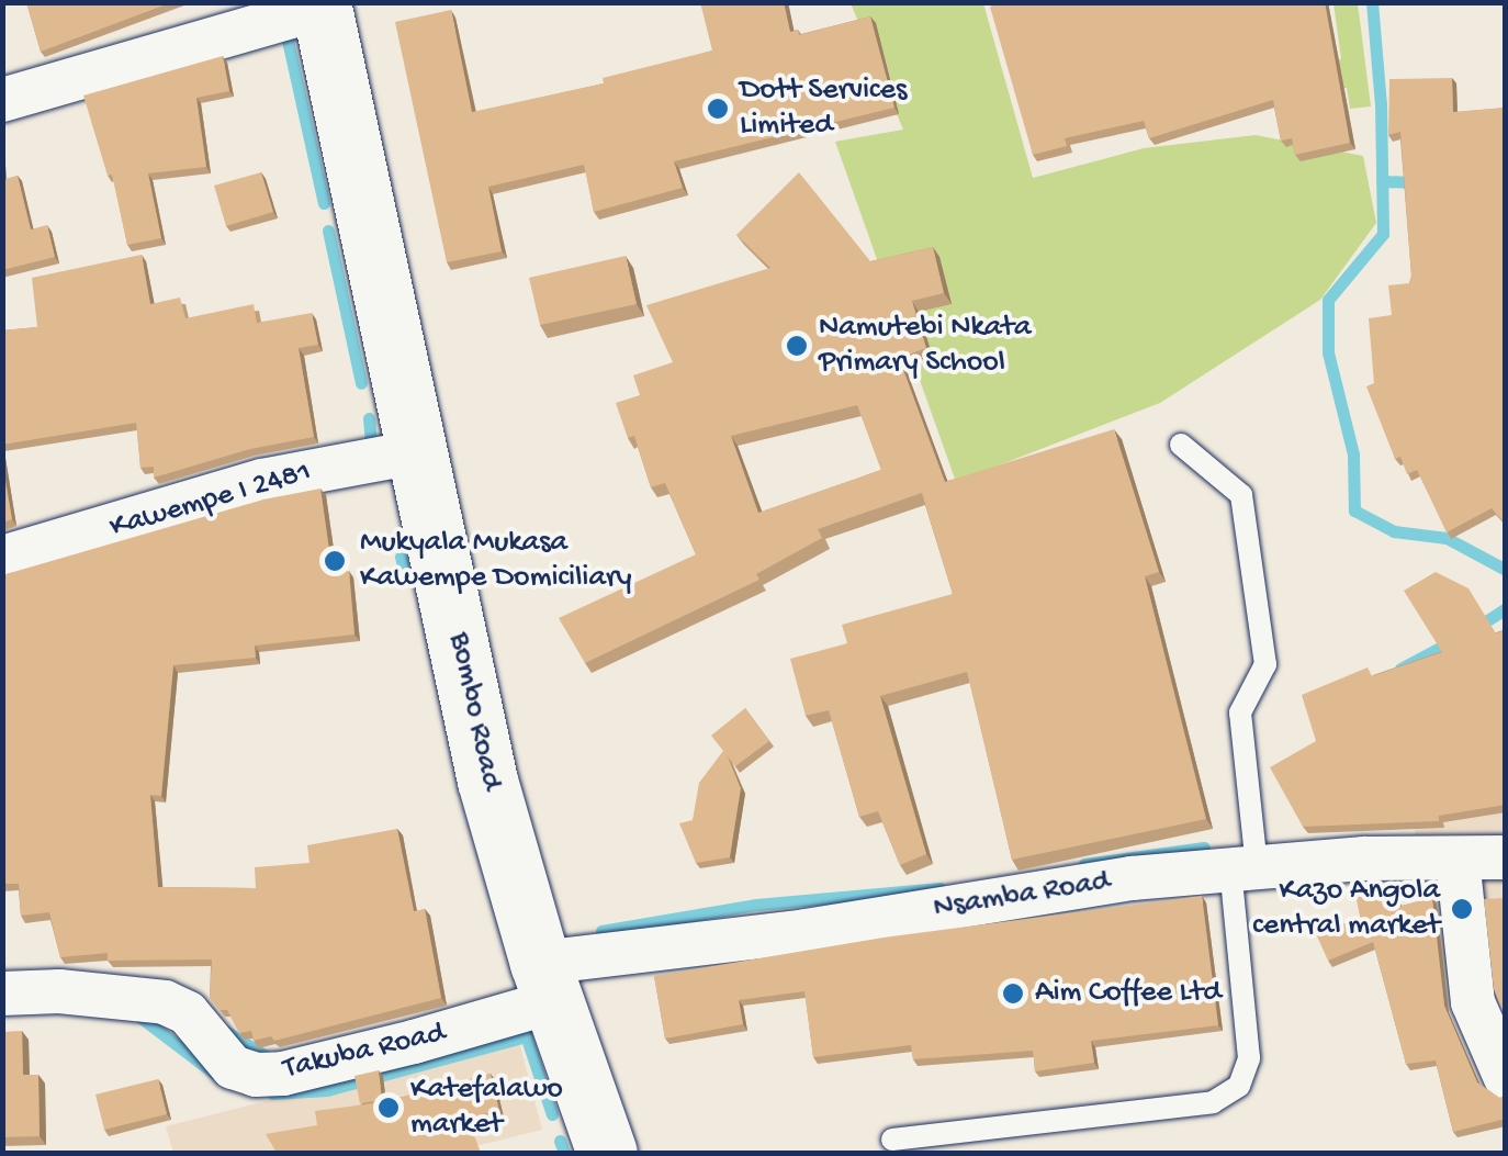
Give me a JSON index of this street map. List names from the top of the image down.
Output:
{
  "streets": {
    "main road": ["Bombo Road"],
    "street": ["Kawempe I 2481", "Nsamba Road", "Takuba Road"]
  },
  "crossings": [
    ["Kawempe I 2481", "Bombo Road"],
    ["Bombo Road", "Nsamba Road"],
    ["Bombo Road", "Takuba Road"],
    ["Nsamba Road", "Takuba Road"]
  ],
  "places": [
    "Dott Services Limited",
    "Namutebi Nkata Primary School",
    "Mukyala Mukasa Kawempe Domiciliary",
    "Kazo Angola central market",
    "Aim Coffee Ltd",
    "Katefalawo market"
  ]
}
